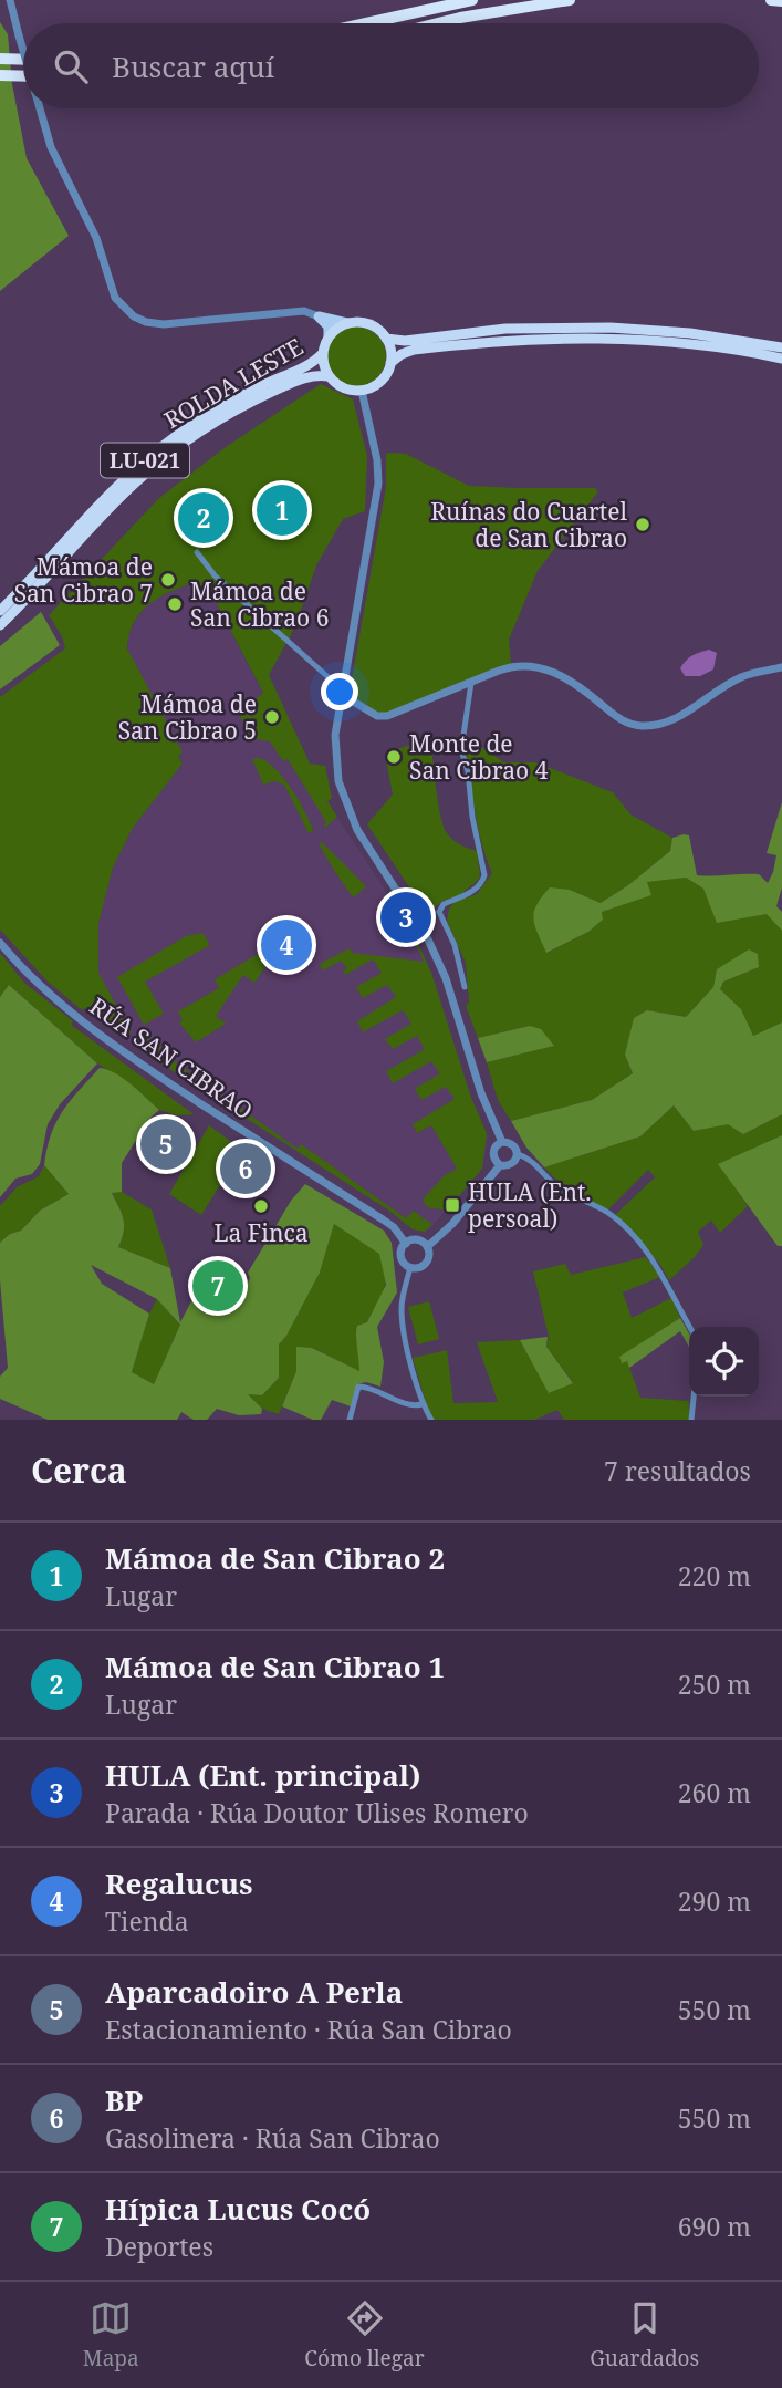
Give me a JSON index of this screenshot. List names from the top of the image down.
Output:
{
  "streets": {
    "highway": ["ROLDA LESTE", "LU-021"],
    "street": ["RÚA SAN CIBRAO"]
  },
  "places": {
    "other": [
      "Ruínas do Cuartel de San Cibrao",
      "Mámoa de San Cibrao 7",
      "Mámoa de San Cibrao 6",
      "Mámoa de San Cibrao 5",
      "Monte de San Cibrao 4",
      "La Finca"
    ],
    "transit": ["HULA (Ent. persoal)"]
  },
  "page": {
    "search": "Buscar aquí",
    "pins": [
      "1",
      "2",
      "3",
      "4",
      "5",
      "6",
      "7"
    ],
    "heading": ["Cerca", "7 resultados"],
    "list": [
      {
        "mark": "1",
        "name": "Mámoa de San Cibrao 2",
        "note": "Lugar",
        "value": "220 m"
      },
      {
        "mark": "2",
        "name": "Mámoa de San Cibrao 1",
        "note": "Lugar",
        "value": "250 m"
      },
      {
        "mark": "3",
        "name": "HULA (Ent. principal)",
        "note": "Parada · Rúa Doutor Ulises Romero",
        "value": "260 m"
      },
      {
        "mark": "4",
        "name": "Regalucus",
        "note": "Tienda",
        "value": "290 m"
      },
      {
        "mark": "5",
        "name": "Aparcadoiro A Perla",
        "note": "Estacionamiento · Rúa San Cibrao",
        "value": "550 m"
      },
      {
        "mark": "6",
        "name": "BP",
        "note": "Gasolinera · Rúa San Cibrao",
        "value": "550 m"
      },
      {
        "mark": "7",
        "name": "Hípica Lucus Cocó",
        "note": "Deportes",
        "value": "690 m"
      }
    ],
    "nav": ["Mapa", "Cómo llegar", "Guardados"]
  }
}
